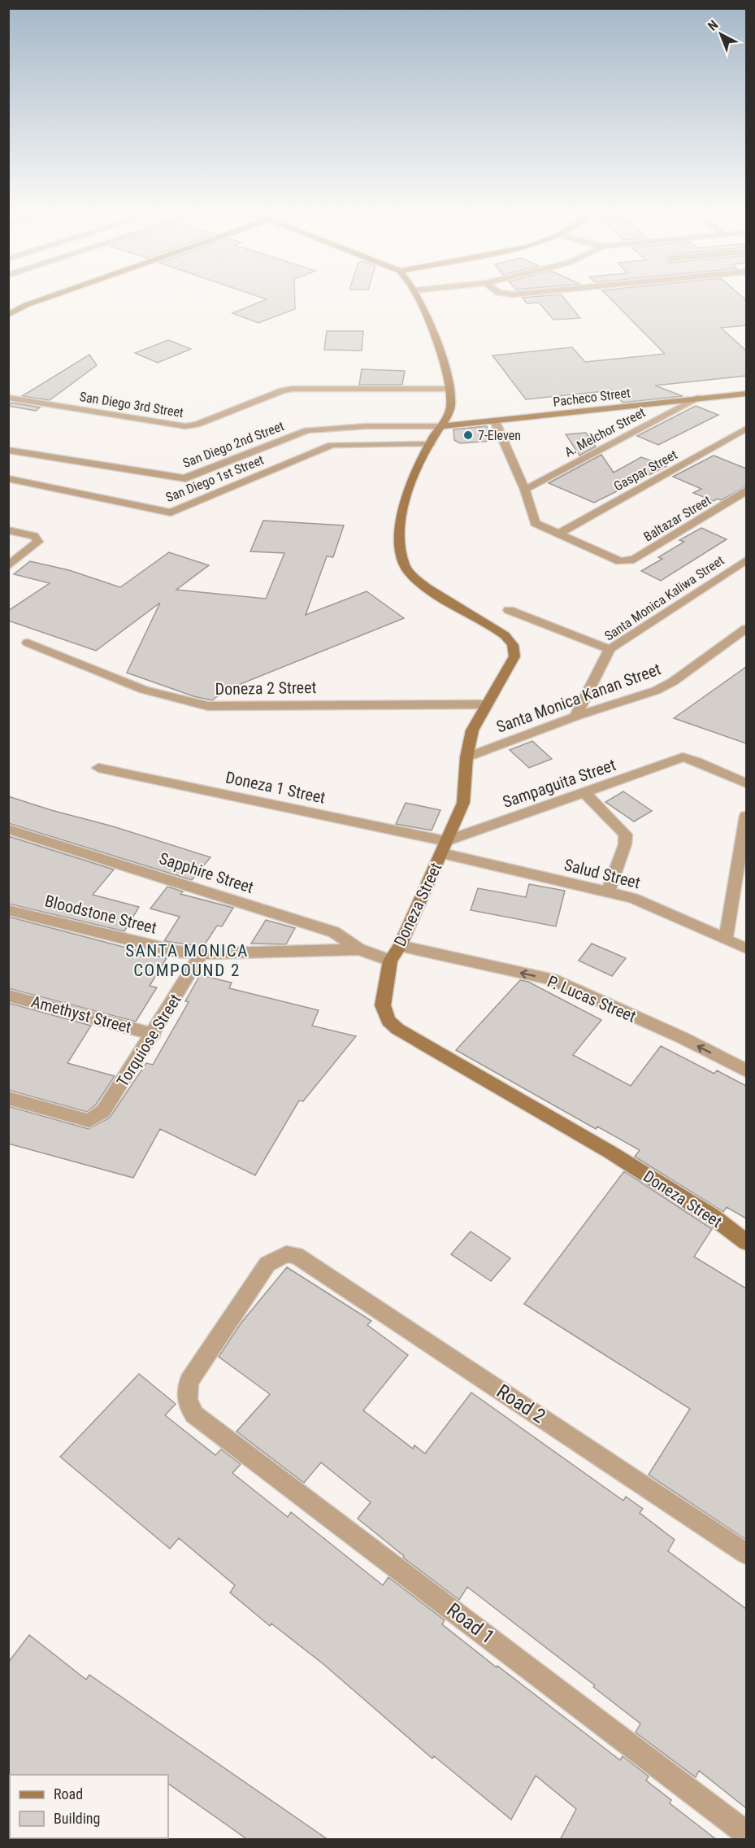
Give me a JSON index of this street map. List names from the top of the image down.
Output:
{
  "streets": {
    "street": [
      "Pacheco Street",
      "San Diego 3rd Street",
      "A. Melchor Street",
      "San Diego 2nd Street",
      "Gaspar Street",
      "San Diego 1st Street",
      "Baltazar Street",
      "Santa Monica Kaliwa Street",
      "Doneza 2 Street",
      "Santa Monica Kanan Street",
      "Sampaguita Street",
      "Doneza 1 Street",
      "Sapphire Street",
      "Salud Street",
      "Doneza Street",
      "Bloodstone Street",
      "P. Lucas Street",
      "Amethyst Street",
      "Torquiose Street",
      "Road 2",
      "Road 1"
    ]
  },
  "crossings": [
    ["Pacheco Street", "A. Melchor Street"],
    ["Pacheco Street", "San Diego 2nd Street"],
    ["Pacheco Street", "Doneza Street"],
    ["San Diego 3rd Street", "Doneza Street"],
    ["San Diego 2nd Street", "Doneza Street"],
    ["Gaspar Street", "Baltazar Street"],
    ["San Diego 1st Street", "Doneza Street"],
    ["Santa Monica Kaliwa Street", "Santa Monica Kanan Street"],
    ["Doneza 2 Street", "Doneza Street"],
    ["Santa Monica Kanan Street", "Doneza Street"],
    ["Sampaguita Street", "Doneza 1 Street"],
    ["Sampaguita Street", "Salud Street"],
    ["Sampaguita Street", "Doneza Street"],
    ["Doneza 1 Street", "Salud Street"],
    ["Doneza 1 Street", "Doneza Street"],
    ["Sapphire Street", "Doneza Street"],
    ["Sapphire Street", "Bloodstone Street"],
    ["Salud Street", "Doneza Street"],
    ["Doneza Street", "P. Lucas Street"],
    ["Bloodstone Street", "Torquiose Street"],
    ["Amethyst Street", "Torquiose Street"],
    ["Road 2", "Road 1"]
  ],
  "one_way": ["P. Lucas Street"],
  "districts": ["SANTA MONICA COMPOUND 2"],
  "places": ["7-Eleven"],
  "legend": ["Road", "Building"],
  "north": "top left"
}
